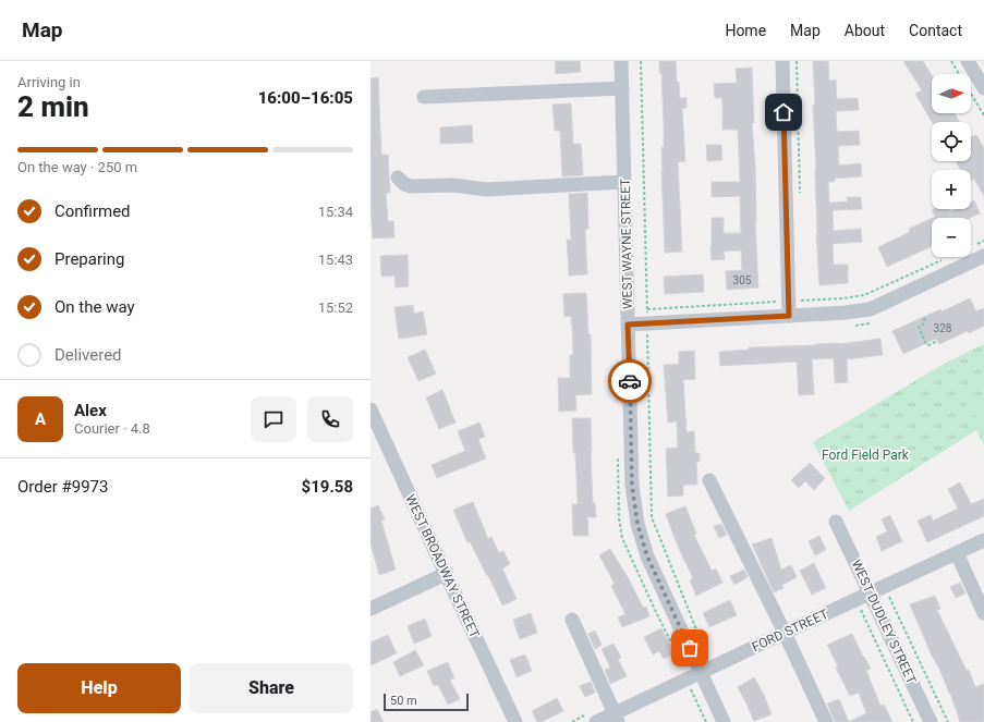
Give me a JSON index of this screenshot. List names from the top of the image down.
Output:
{
  "streets": {
    "street": [
      "WEST WAYNE STREET",
      "WEST BROADWAY STREET",
      "WEST DUDLEY STREET",
      "FORD STREET"
    ]
  },
  "crossings": [
    ["WEST WAYNE STREET", "FORD STREET"],
    ["WEST DUDLEY STREET", "FORD STREET"]
  ],
  "parks": ["Ford Field Park"],
  "house_numbers": ["305", "328"],
  "scale_bar": "50 m",
  "north": "right",
  "page": {
    "header": "Map",
    "nav": [
      "Home",
      "Map",
      "About",
      "Contact"
    ],
    "heading": ["2 min", "Arriving in", "16:00–16:05"],
    "panel": [
      "Alex",
      "Courier · 4.8",
      "Order #9973",
      "$19.58"
    ],
    "map_buttons": ["+", "−"],
    "bar": "On the way · 250 m",
    "list": [
      ["Confirmed", "15:34"],
      ["Preparing", "15:43"],
      ["On the way", "15:52"],
      "Delivered"
    ],
    "round": "A",
    "buttons": ["Help", "Share"],
    "scale": "50 m"
  }
}
